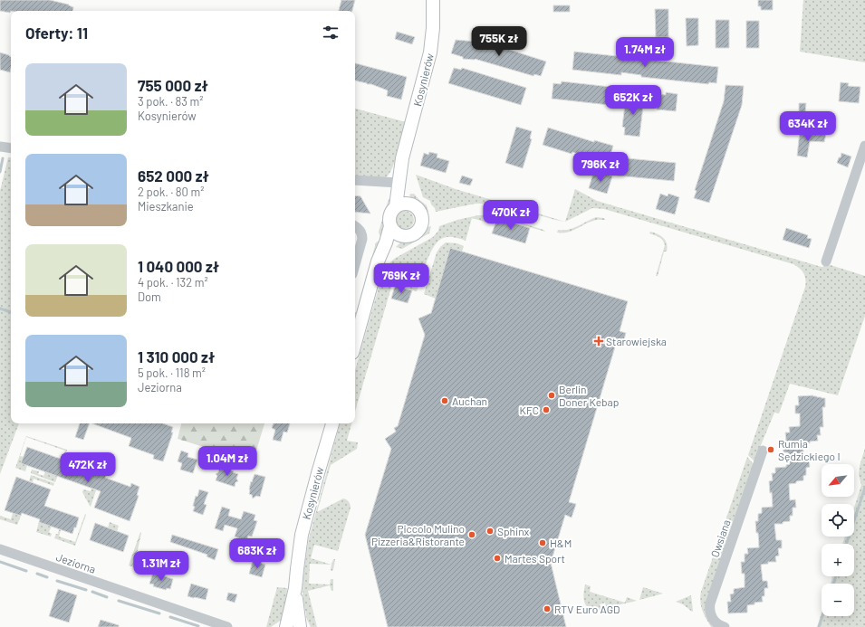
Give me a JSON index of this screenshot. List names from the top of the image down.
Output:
{
  "streets": {
    "main road": ["Kosynierów"],
    "street": ["Owsiana", "Jeziorna"]
  },
  "places": {
    "health": ["Starowiejska"],
    "other": [
      "Berlin Doner Kebap",
      "Auchan",
      "KFC",
      "Rumia Sędzickiego I",
      "Sphinx",
      "Piccolo Mulino Pizzeria&Ristorante",
      "H&M",
      "Martes Sport",
      "RTV Euro AGD"
    ]
  },
  "north": "bottom left",
  "page": {
    "heading": "Oferty: 11",
    "price": [
      "755K zł",
      "1.74M zł",
      "652K zł",
      "634K zł",
      "796K zł",
      "470K zł",
      "769K zł",
      "1.04M zł",
      "472K zł",
      "683K zł",
      "1.31M zł"
    ],
    "list": [
      {
        "name": "755 000 zł",
        "note": "3 pok. · 83 m² · Kosynierów"
      },
      {
        "name": "652 000 zł",
        "note": "2 pok. · 80 m² · Mieszkanie"
      },
      {
        "name": "1 040 000 zł",
        "note": "4 pok. · 132 m² · Dom"
      },
      {
        "name": "1 310 000 zł",
        "note": "5 pok. · 118 m² · Jeziorna"
      }
    ],
    "map_buttons": ["+", "−"]
  }
}
